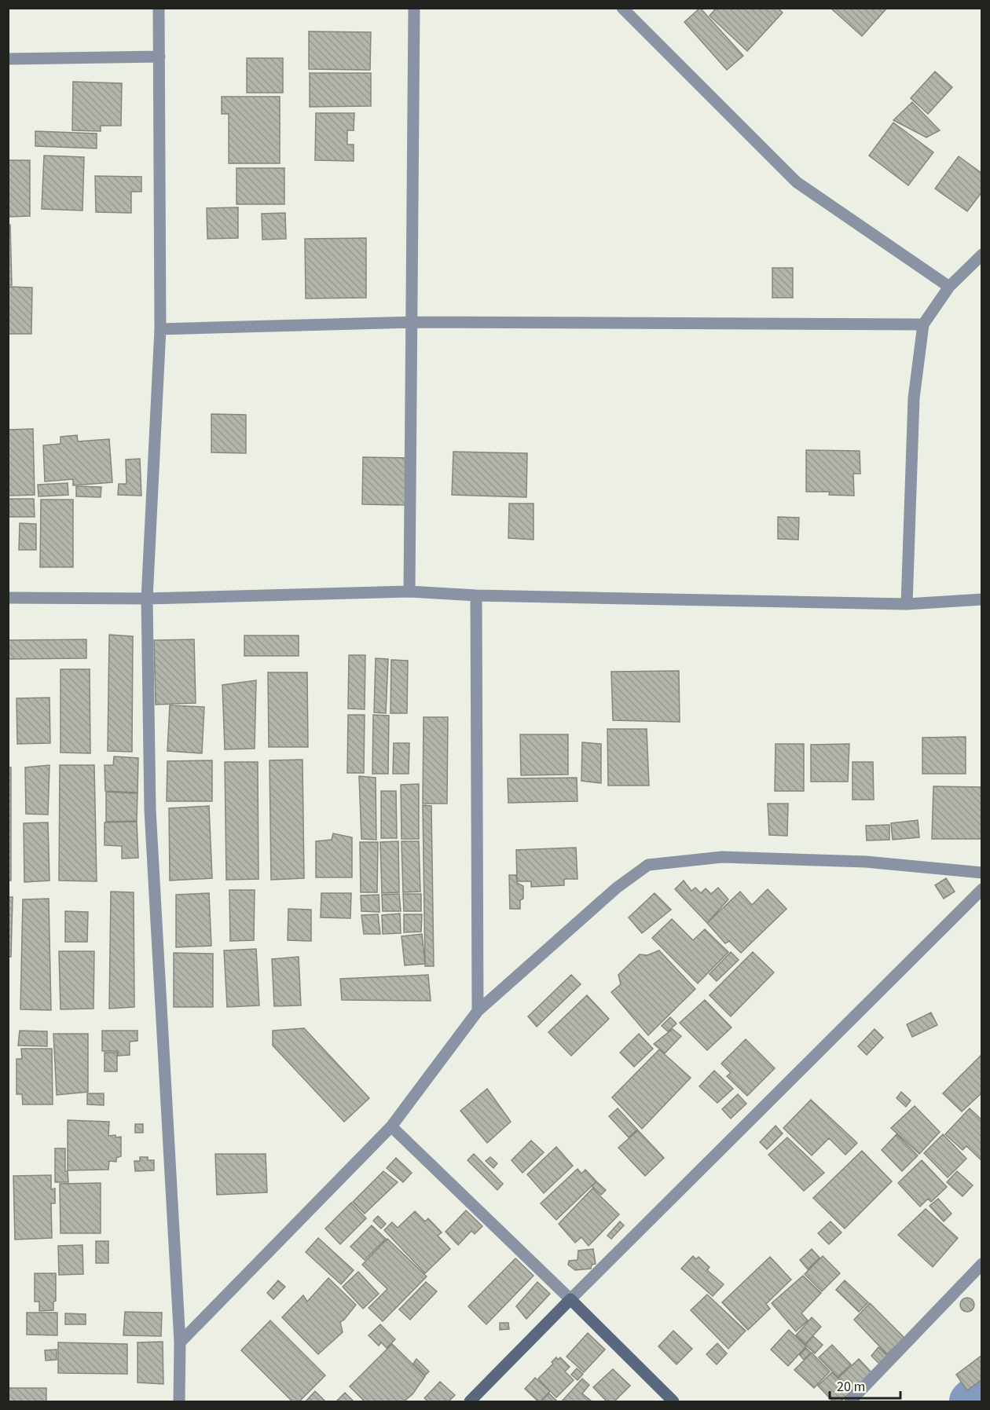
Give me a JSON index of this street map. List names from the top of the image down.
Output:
{
  "scale_bar": "20 m"
}
